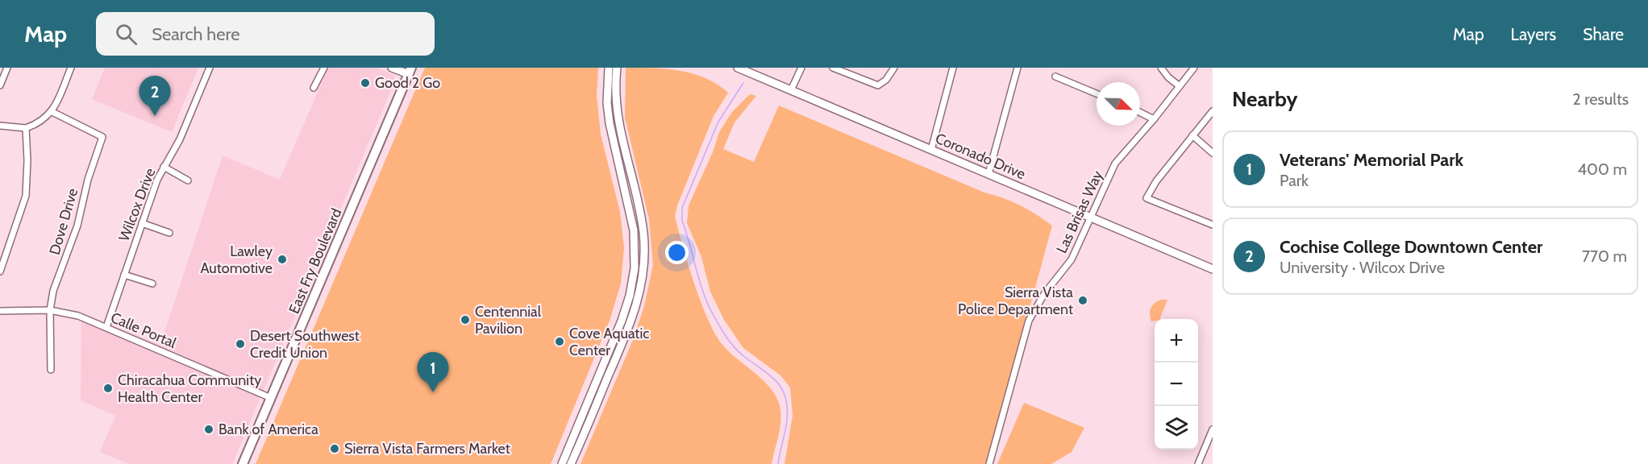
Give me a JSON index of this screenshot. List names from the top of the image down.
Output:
{
  "streets": {
    "main road": ["East Fry Boulevard"],
    "street": [
      "Coronado Drive",
      "Wilcox Drive",
      "Las Brisas Way",
      "Dove Drive",
      "Calle Portal"
    ]
  },
  "crossings": [
    ["Coronado Drive", "Las Brisas Way"],
    ["Wilcox Drive", "Calle Portal"],
    ["Dove Drive", "Calle Portal"],
    ["East Fry Boulevard", "Calle Portal"]
  ],
  "places": [
    "Good 2 Go",
    "Lawley Automotive",
    "Sierra Vista Police Department",
    "Centennial Pavilion",
    "Cove Aquatic Center",
    "Desert Southwest Credit Union",
    "Chiracahua Community Health Center",
    "Bank of America",
    "Sierra Vista Farmers Market"
  ],
  "north": "bottom right",
  "page": {
    "header": "Map",
    "search": "Search here",
    "nav": ["Map", "Layers", "Share"],
    "heading": ["Nearby", "2 results"],
    "pins": ["2", "1"],
    "list": [
      {
        "mark": "1",
        "name": "Veterans' Memorial Park",
        "note": "Park",
        "value": "400 m"
      },
      {
        "mark": "2",
        "name": "Cochise College Downtown Center",
        "note": "University · Wilcox Drive",
        "value": "770 m"
      }
    ],
    "map_buttons": ["+", "−"]
  }
}
